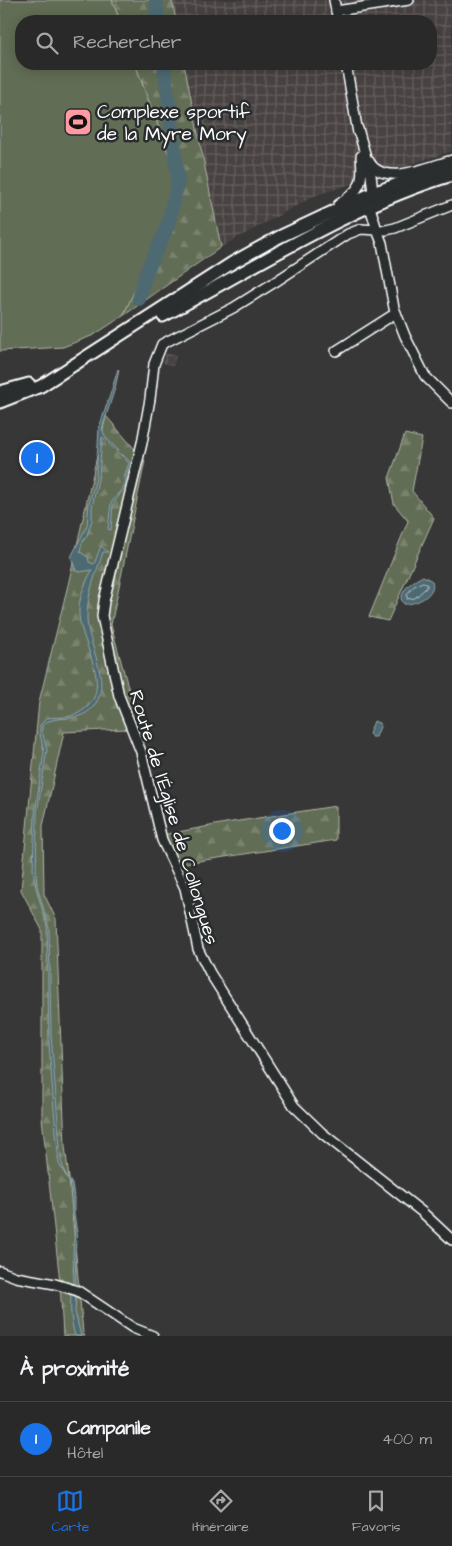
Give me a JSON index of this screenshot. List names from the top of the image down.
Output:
{
  "streets": {
    "street": ["Route de l’Église de Collongues"]
  },
  "places": {
    "sports": ["Complexe sportif de la Myre Mory"]
  },
  "page": {
    "search": "Rechercher",
    "pins": "1",
    "heading": "À proximité",
    "list": [
      {
        "mark": "1",
        "name": "Campanile",
        "note": "Hôtel",
        "value": "400 m"
      }
    ],
    "nav": ["Carte", "Itinéraire", "Favoris"]
  }
}
